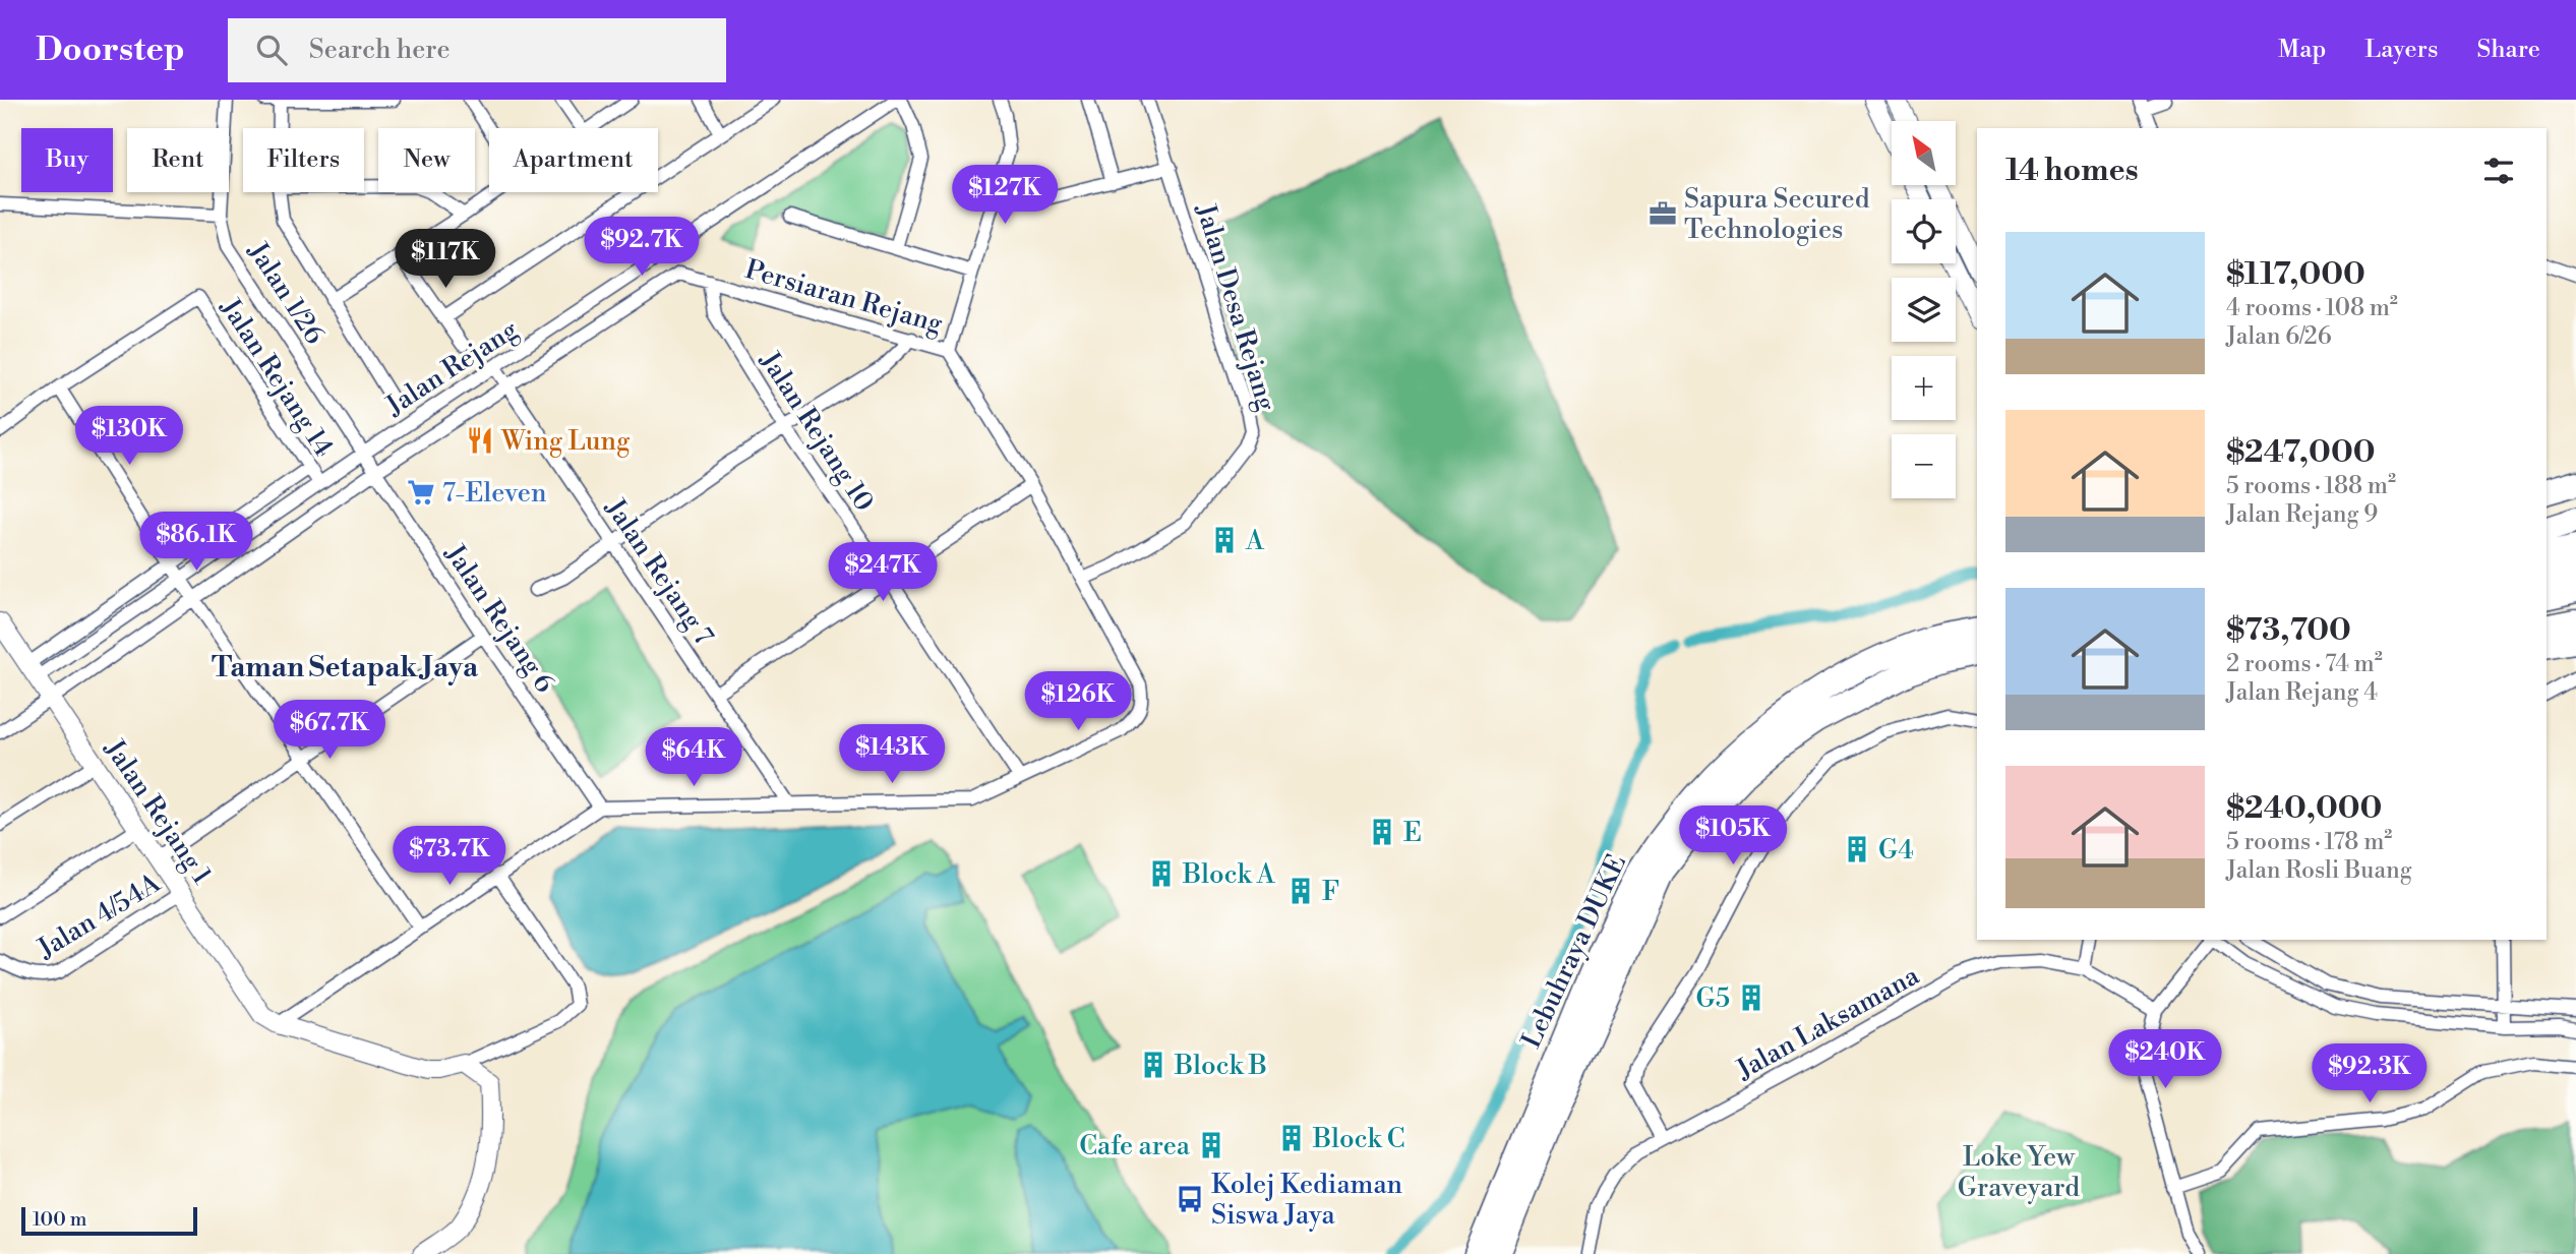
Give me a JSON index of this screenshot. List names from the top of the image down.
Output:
{
  "streets": {
    "highway": ["Lebuhraya DUKE"],
    "street": [
      "Jalan 1/26",
      "Persiaran Rejang",
      "Jalan Desa Rejang",
      "Jalan Rejang",
      "Jalan Rejang 14",
      "Jalan Rejang 10",
      "Jalan Rejang 7",
      "Jalan Rejang 6",
      "Jalan Rejang 1",
      "Jalan 4/54A",
      "Jalan Laksamana"
    ]
  },
  "crossings": [
    ["Jalan 1/26", "Jalan Rejang"],
    ["Jalan 1/26", "Jalan Rejang 6"],
    ["Persiaran Rejang", "Jalan Desa Rejang"],
    ["Persiaran Rejang", "Jalan Rejang 10"],
    ["Persiaran Rejang", "Jalan Rejang 7"],
    ["Persiaran Rejang", "Jalan Rejang 6"],
    ["Persiaran Rejang", "Jalan Rejang 1"],
    ["Jalan Rejang", "Jalan Rejang 14"],
    ["Jalan Rejang", "Jalan Rejang 7"],
    ["Jalan Rejang", "Jalan Rejang 6"],
    ["Jalan Rejang", "Jalan Rejang 1"],
    ["Jalan Rejang 1", "Jalan 4/54A"]
  ],
  "districts": ["Taman Setapak Jaya"],
  "parks": ["Loke Yew Graveyard"],
  "places": {
    "office": ["Sapura Secured Technologies"],
    "restaurant": ["Wing Lung"],
    "supermarket": ["7-Eleven"],
    "building": [
      "A",
      "E",
      "G4",
      "Block A",
      "F",
      "G5",
      "Block B",
      "Block C",
      "Cafe area"
    ],
    "bus stop": ["Kolej Kediaman Siswa Jaya"]
  },
  "scale_bar": "100 m",
  "north": "top left",
  "page": {
    "header": "Doorstep",
    "search": "Search here",
    "nav": ["Map", "Layers", "Share"],
    "map_buttons": ["+", "−"],
    "chip": [
      "Buy",
      "Rent",
      "Filters",
      "New",
      "Apartment"
    ],
    "heading": "14 homes",
    "price": [
      "$127K",
      "$92.7K",
      "$117K",
      "$130K",
      "$86.1K",
      "$247K",
      "$126K",
      "$67.7K",
      "$143K",
      "$64K",
      "$105K",
      "$73.7K",
      "$240K",
      "$92.3K"
    ],
    "list": [
      {
        "name": "$117,000",
        "note": "4 rooms · 108 m² · Jalan 6/26"
      },
      {
        "name": "$247,000",
        "note": "5 rooms · 188 m² · Jalan Rejang 9"
      },
      {
        "name": "$73,700",
        "note": "2 rooms · 74 m² · Jalan Rejang 4"
      },
      {
        "name": "$240,000",
        "note": "5 rooms · 178 m² · Jalan Rosli Buang"
      }
    ],
    "scale": "100 m"
  }
}
